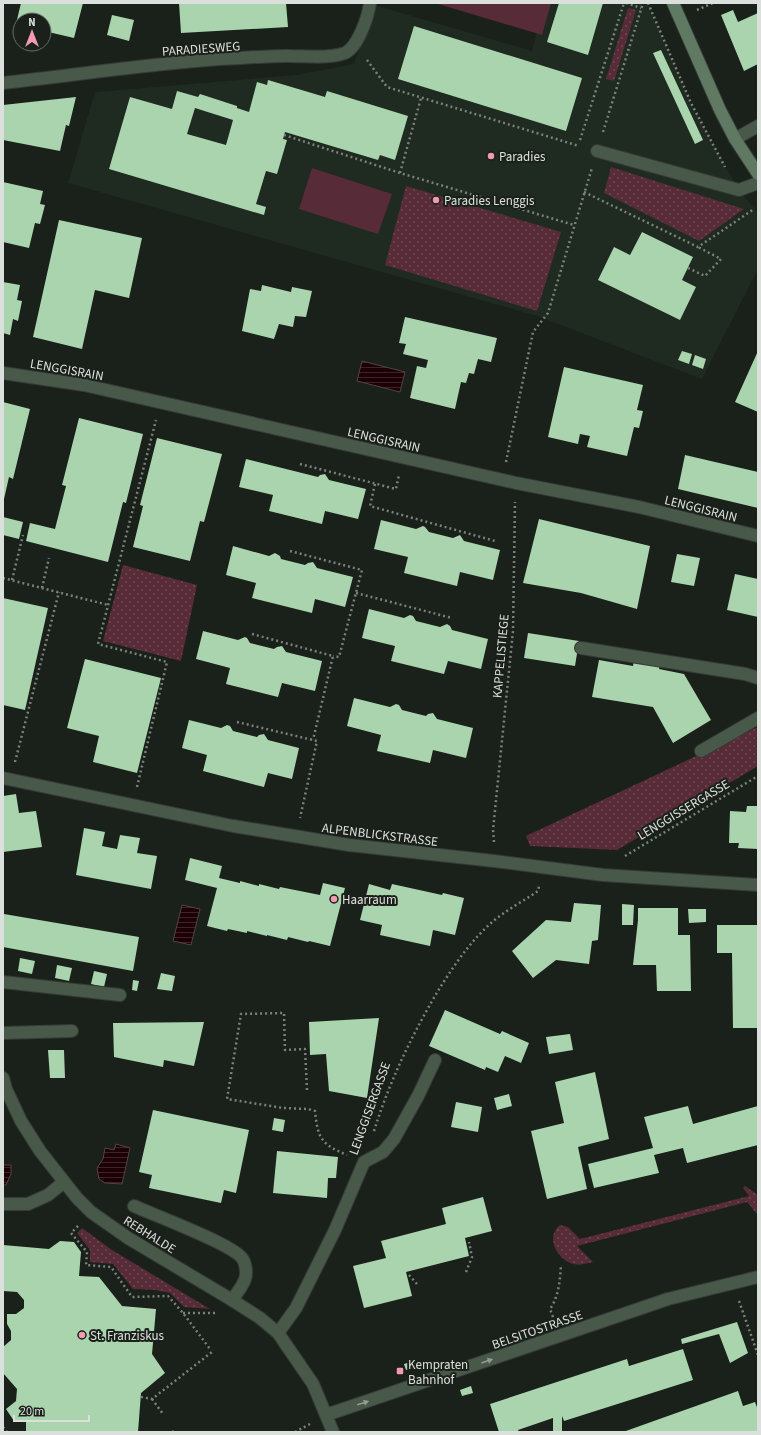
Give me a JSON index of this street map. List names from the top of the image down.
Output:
{
  "streets": {
    "street": [
      "PARADIESWEG",
      "LENGGISRAIN",
      "ALPENBLICKSTRASSE",
      "LENGGISERGASSE",
      "REBHALDE",
      "BELSITOSTRASSE"
    ],
    "path": ["KAPPELISTIEGE", "LENGGISSERGASSE"]
  },
  "crossings": [
    ["LENGGISRAIN", "KAPPELISTIEGE"],
    ["LENGGISERGASSE", "REBHALDE"],
    ["REBHALDE", "BELSITOSTRASSE"]
  ],
  "one_way": ["BELSITOSTRASSE"],
  "places": {
    "other": [
      "Paradies",
      "Paradies Lenggis",
      "Haarraum",
      "St. Franziskus"
    ],
    "transit": ["Kempraten Bahnhof"]
  },
  "scale_bar": "20 m",
  "north": "top"
}
